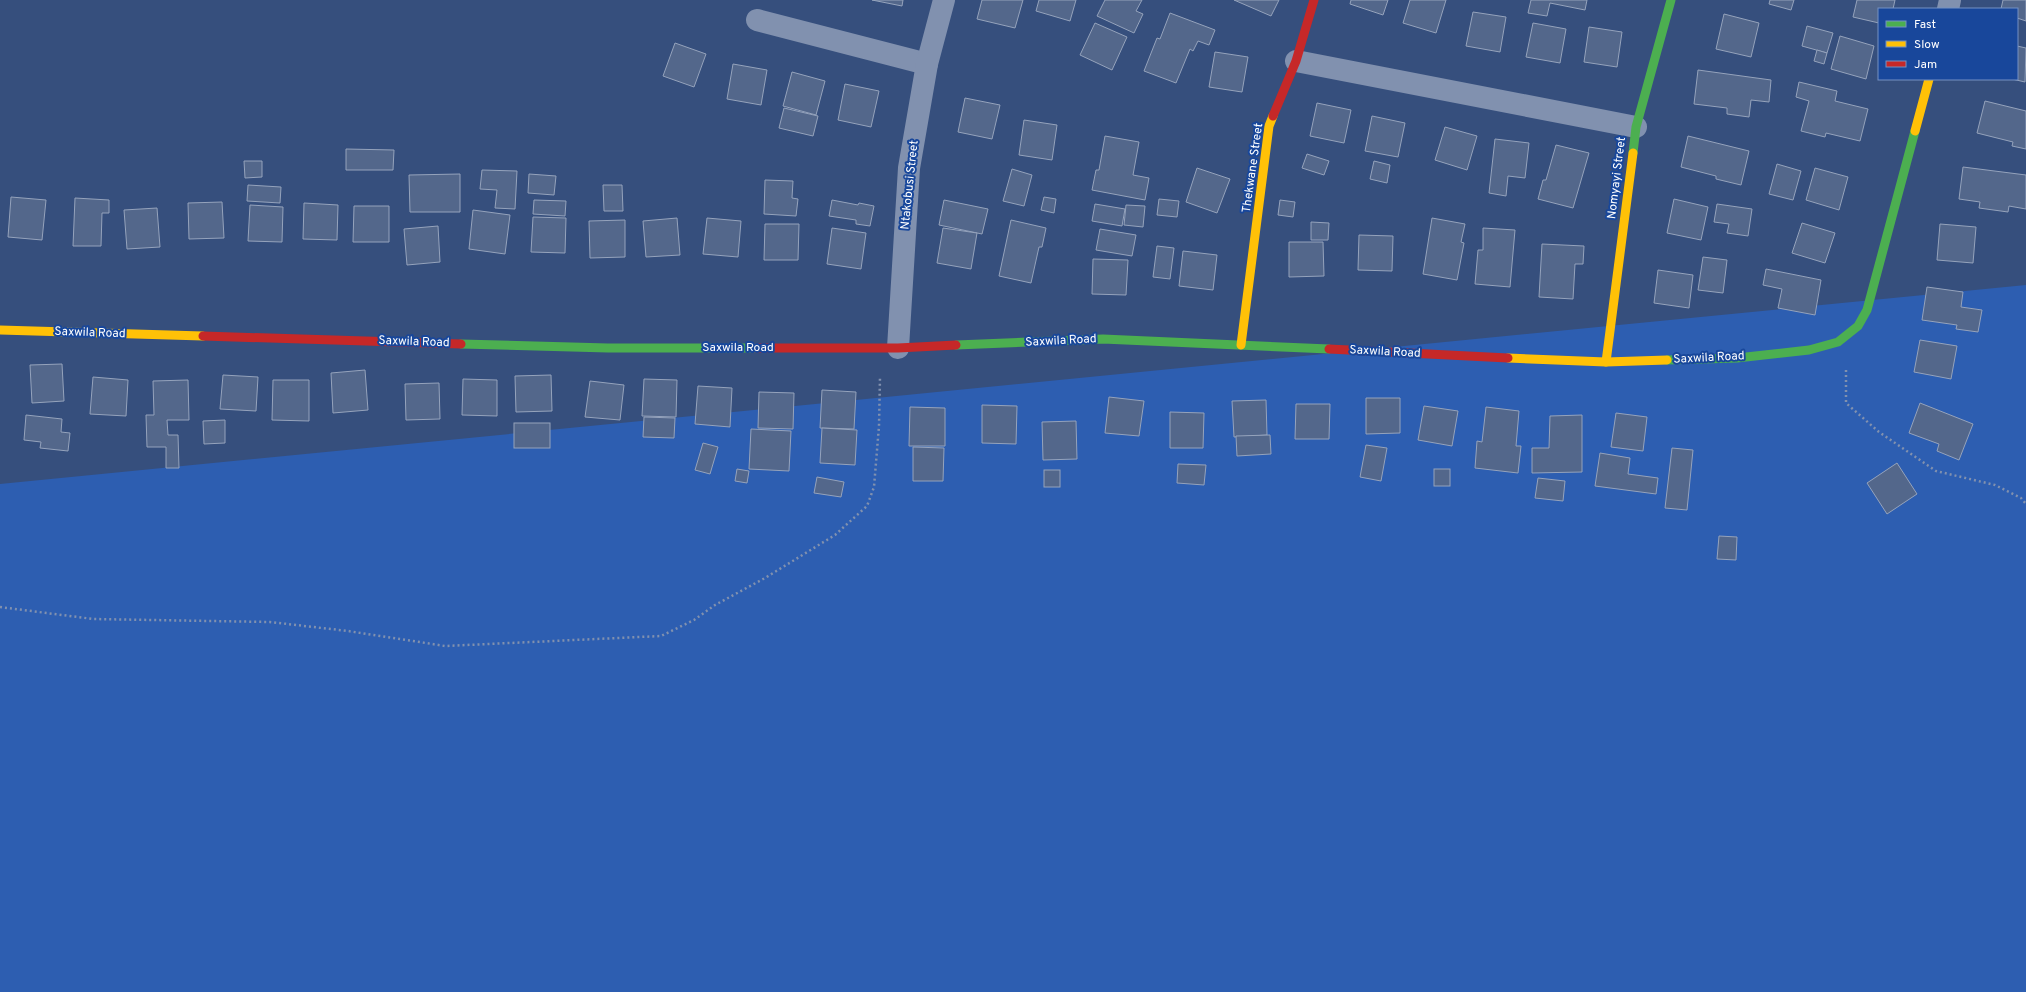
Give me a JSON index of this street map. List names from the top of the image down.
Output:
{
  "streets": {
    "street": [
      "Thekwane Street",
      "Nomyayi Street",
      "Ntakobusi Street",
      "Saxwila Road"
    ]
  },
  "crossings": [
    ["Thekwane Street", "Saxwila Road"],
    ["Nomyayi Street", "Saxwila Road"],
    ["Ntakobusi Street", "Saxwila Road"]
  ],
  "legend": ["Fast", "Slow", "Jam"]
}
